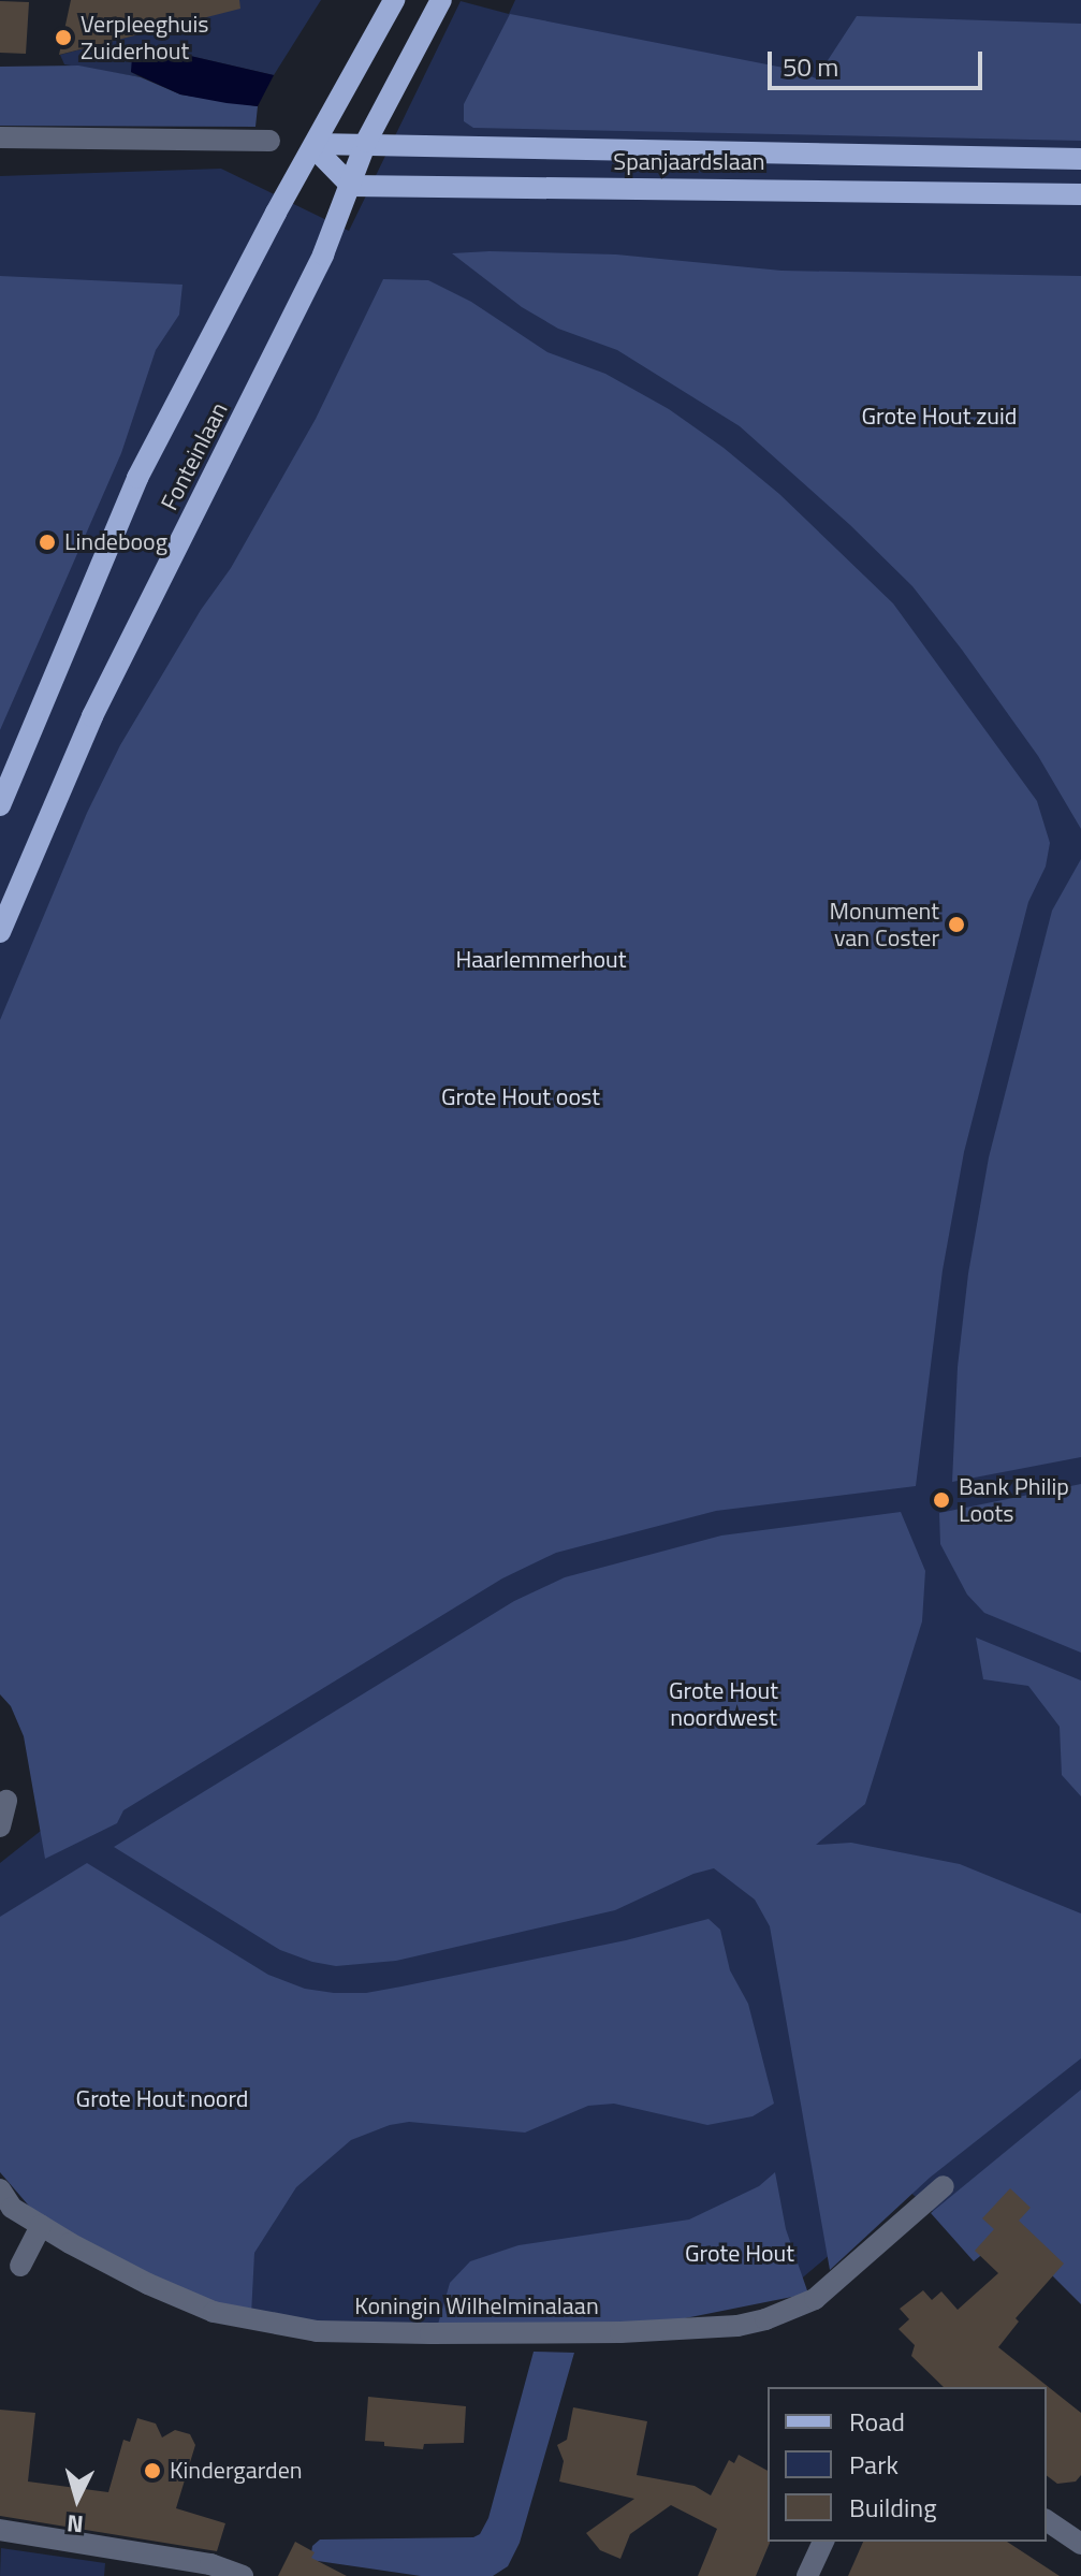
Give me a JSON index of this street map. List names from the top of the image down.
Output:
{
  "streets": {
    "main road": ["Spanjaardslaan", "Fonteinlaan"],
    "street": ["Koningin Wilhelminalaan"]
  },
  "crossings": [
    ["Spanjaardslaan", "Fonteinlaan"]
  ],
  "parks": [
    "Grote Hout zuid",
    "Haarlemmerhout",
    "Grote Hout oost",
    "Grote Hout noordwest",
    "Grote Hout noord",
    "Grote Hout"
  ],
  "places": [
    "Verpleeghuis Zuiderhout",
    "Lindeboog",
    "Monument van Coster",
    "Bank Philip Loots",
    "Kindergarden"
  ],
  "legend": ["Road", "Park", "Building"],
  "scale_bar": "50 m",
  "north": "bottom"
}
